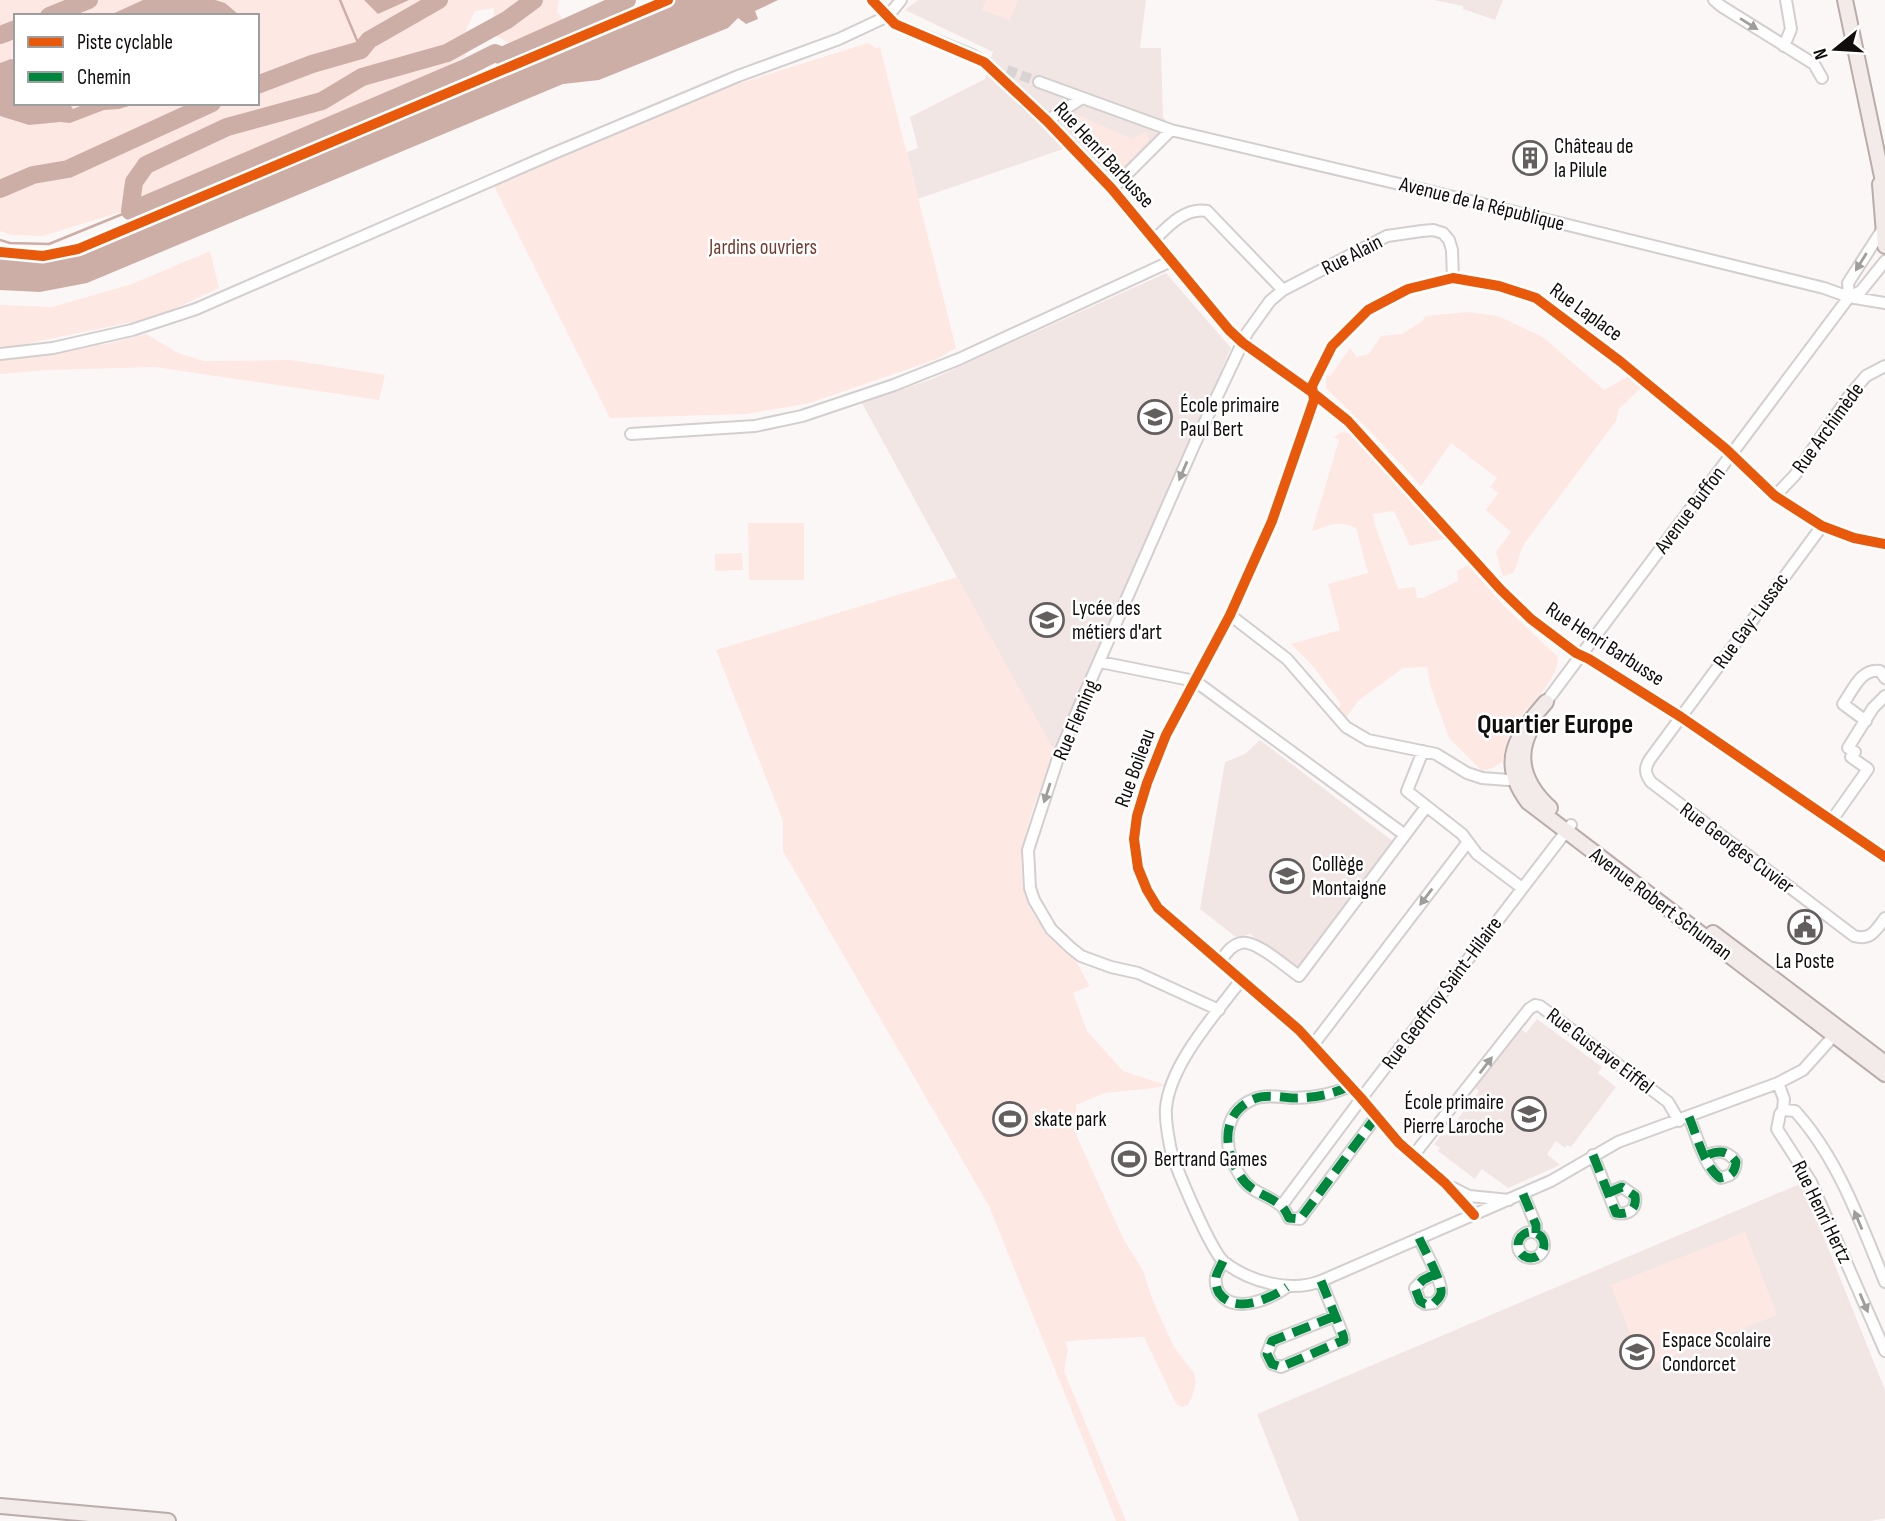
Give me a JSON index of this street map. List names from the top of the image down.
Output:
{
  "streets": {
    "main road": ["Avenue Robert Schuman"],
    "street": [
      "Rue Henri Barbusse",
      "Avenue de la République",
      "Rue Alain",
      "Rue Laplace",
      "Rue Archimède",
      "Avenue Buffon",
      "Rue Gay-Lussac",
      "Rue Fleming",
      "Rue Boileau",
      "Rue Georges Cuvier",
      "Rue Geoffroy Saint-Hilaire",
      "Rue Gustave Eiffel",
      "Rue Henri Hertz"
    ]
  },
  "crossings": [
    ["Rue Henri Barbusse", "Rue Alain"],
    ["Rue Henri Barbusse", "Rue Laplace"],
    ["Rue Henri Barbusse", "Avenue Buffon"],
    ["Rue Henri Barbusse", "Rue Gay-Lussac"],
    ["Rue Henri Barbusse", "Rue Fleming"],
    ["Rue Henri Barbusse", "Rue Boileau"],
    ["Rue Henri Barbusse", "Rue Georges Cuvier"],
    ["Avenue de la République", "Avenue Buffon"],
    ["Rue Alain", "Rue Laplace"],
    ["Rue Alain", "Rue Fleming"],
    ["Rue Laplace", "Rue Archimède"],
    ["Rue Laplace", "Avenue Buffon"],
    ["Rue Laplace", "Rue Gay-Lussac"],
    ["Rue Laplace", "Rue Boileau"],
    ["Rue Gay-Lussac", "Rue Georges Cuvier"],
    ["Rue Boileau", "Rue Geoffroy Saint-Hilaire"],
    ["Rue Boileau", "Rue Gustave Eiffel"],
    ["Avenue Robert Schuman", "Rue Geoffroy Saint-Hilaire"]
  ],
  "one_way": ["Rue Fleming"],
  "districts": ["Quartier Europe"],
  "parks": ["Jardins ouvriers"],
  "places": {
    "building": ["Château de la Pilule"],
    "school or university": [
      "École primaire Paul Bert",
      "Lycée des métiers d'art",
      "Collège Montaigne",
      "École primaire Pierre Laroche",
      "Espace Scolaire Condorcet"
    ],
    "public building": ["La Poste"],
    "sports": ["skate park", "Bertrand Games"]
  },
  "legend": ["Piste cyclable", "Chemin"],
  "north": "left"
}
